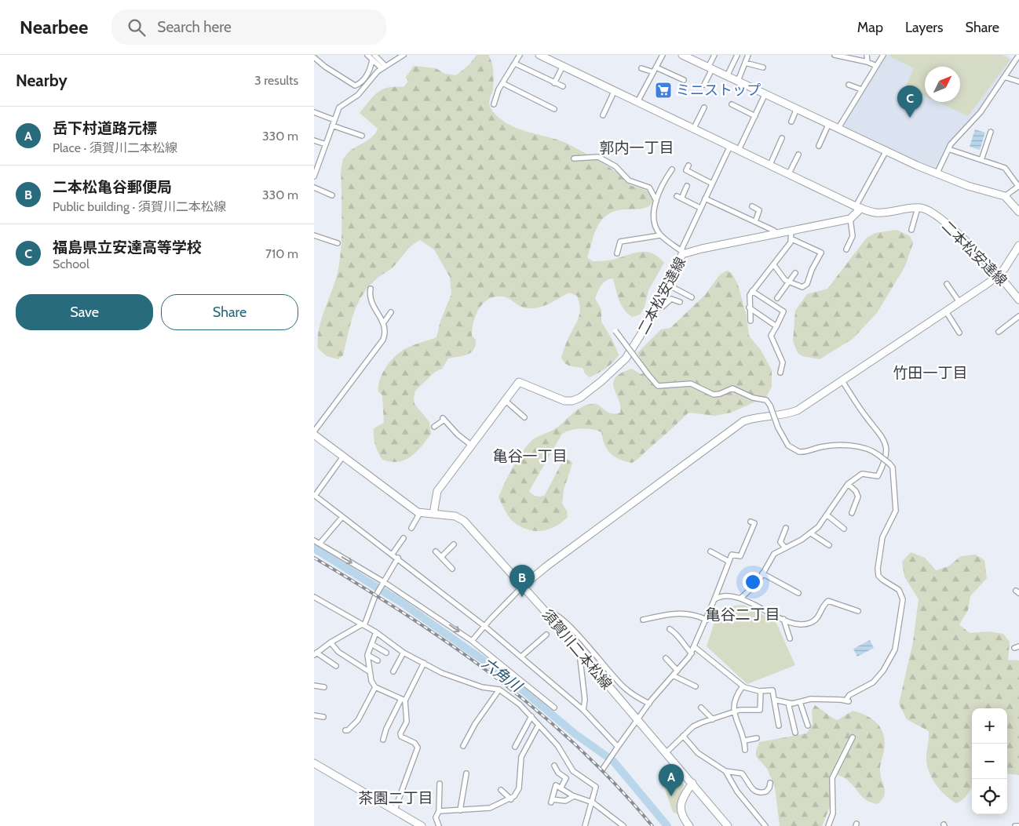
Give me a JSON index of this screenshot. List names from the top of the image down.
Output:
{
  "streets": {
    "street": ["二本松安達線", "須賀川二本松線"]
  },
  "crossings": [
    ["二本松安達線", "須賀川二本松線"]
  ],
  "districts": [
    "郭内一丁目",
    "竹田一丁目",
    "亀谷一丁目",
    "亀谷二丁目",
    "茶園二丁目"
  ],
  "water": ["六角川"],
  "places": {
    "supermarket": ["ミニストップ"]
  },
  "north": "top right",
  "page": {
    "header": "Nearbee",
    "search": "Search here",
    "nav": ["Map", "Layers", "Share"],
    "heading": ["Nearby", "3 results"],
    "pins": ["C", "B", "A"],
    "list": [
      {
        "mark": "A",
        "name": "岳下村道路元標",
        "note": "Place · 須賀川二本松線",
        "value": "330 m"
      },
      {
        "mark": "B",
        "name": "二本松亀谷郵便局",
        "note": "Public building · 須賀川二本松線",
        "value": "330 m"
      },
      {
        "mark": "C",
        "name": "福島県立安達高等学校",
        "note": "School",
        "value": "710 m"
      }
    ],
    "buttons": ["Save", "Share"],
    "map_buttons": ["+", "−"]
  }
}
